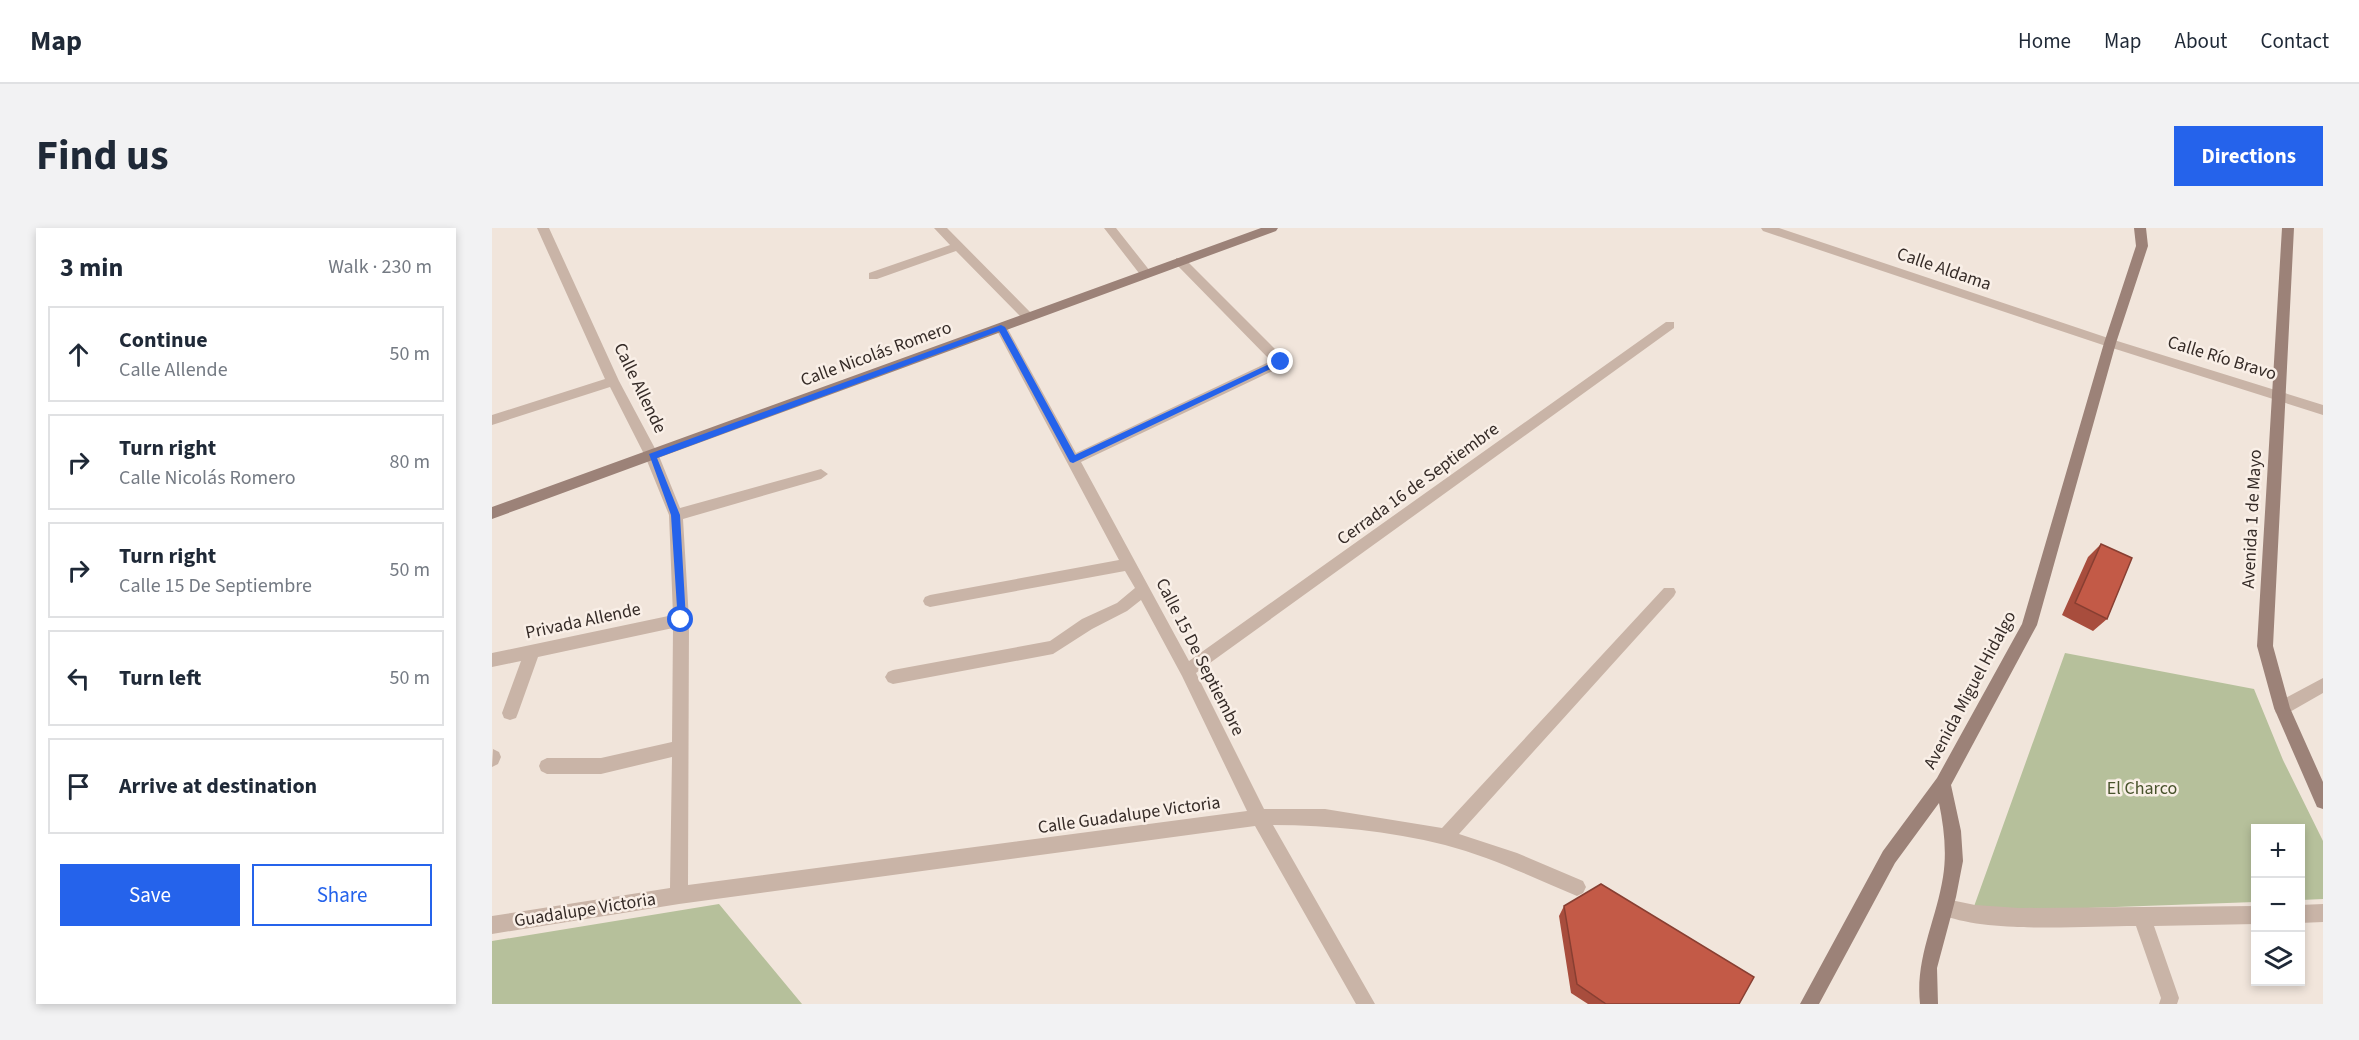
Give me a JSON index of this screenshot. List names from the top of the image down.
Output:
{
  "streets": {
    "main road": ["Calle Nicolás Romero", "Avenida 1 de Mayo", "Avenida Miguel Hidalgo"],
    "street": [
      "Calle Aldama",
      "Calle Río Bravo",
      "Calle Allende",
      "Cerrada 16 de Septiembre",
      "Privada Allende",
      "Calle 15 De Septiembre",
      "Calle Guadalupe Victoria",
      "Guadalupe Victoria"
    ]
  },
  "crossings": [
    ["Calle Aldama", "Calle Río Bravo"],
    ["Calle Aldama", "Avenida Miguel Hidalgo"],
    ["Calle Nicolás Romero", "Calle Allende"],
    ["Calle Nicolás Romero", "Calle 15 De Septiembre"],
    ["Calle Río Bravo", "Avenida 1 de Mayo"],
    ["Calle Río Bravo", "Avenida Miguel Hidalgo"],
    ["Calle Allende", "Privada Allende"],
    ["Calle Allende", "Calle Guadalupe Victoria"],
    ["Calle Allende", "Guadalupe Victoria"],
    ["Cerrada 16 de Septiembre", "Calle 15 De Septiembre"],
    ["Calle 15 De Septiembre", "Calle Guadalupe Victoria"],
    ["Calle Guadalupe Victoria", "Guadalupe Victoria"]
  ],
  "parks": ["El Charco"],
  "page": {
    "header": "Map",
    "nav": [
      "Home",
      "Map",
      "About",
      "Contact"
    ],
    "title": "Find us",
    "buttons": [
      "Directions",
      ["Save", "Share"]
    ],
    "heading": ["3 min", "Walk · 230 m"],
    "list": [
      ["Continue", "Calle Allende", "50 m"],
      ["Turn right", "Calle Nicolás Romero", "80 m"],
      ["Turn right", "Calle 15 De Septiembre", "50 m"],
      ["Turn left", "50 m"],
      "Arrive at destination"
    ],
    "map_buttons": ["+", "−"]
  }
}
